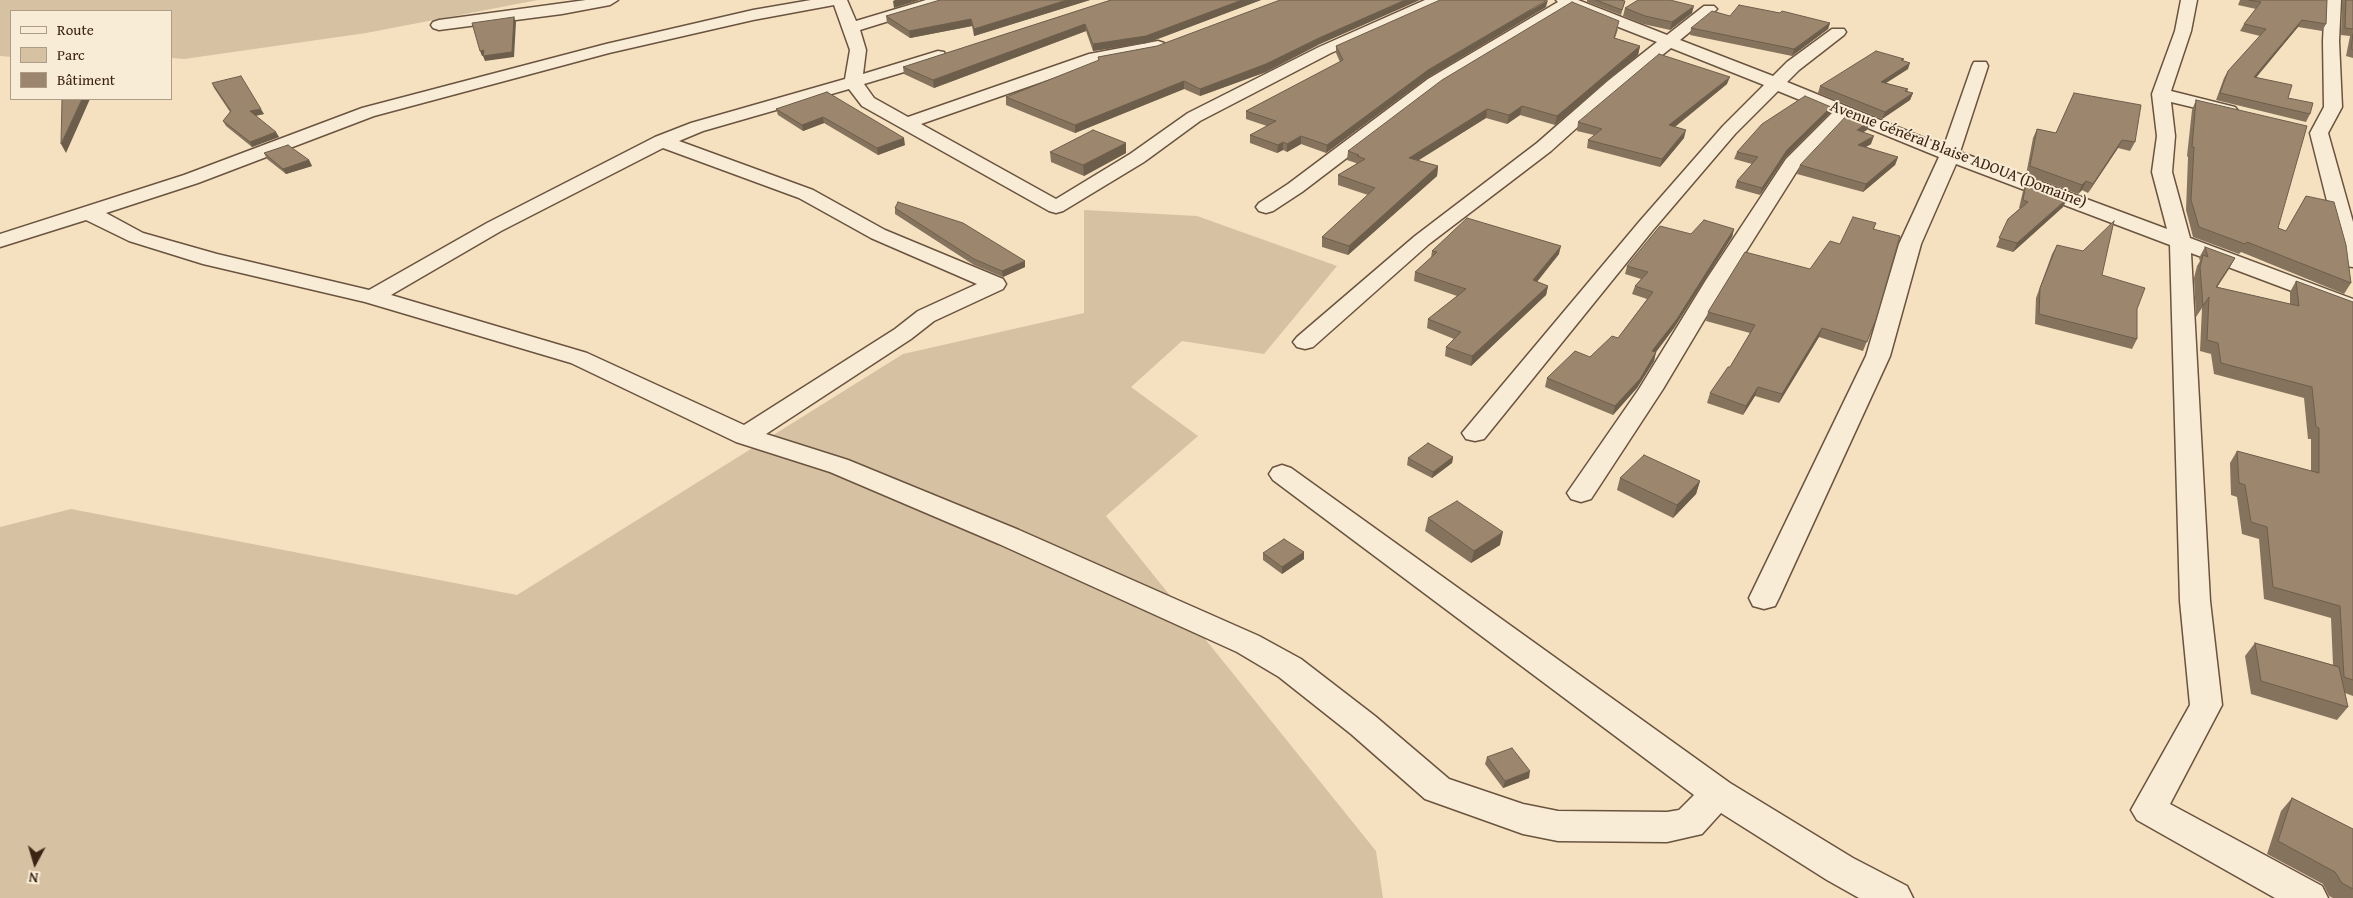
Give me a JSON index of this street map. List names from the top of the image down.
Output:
{
  "streets": {
    "street": ["Avenue Général Blaise ADOUA (Domaine)"]
  },
  "legend": ["Route", "Parc", "Bâtiment"],
  "north": "bottom"
}
